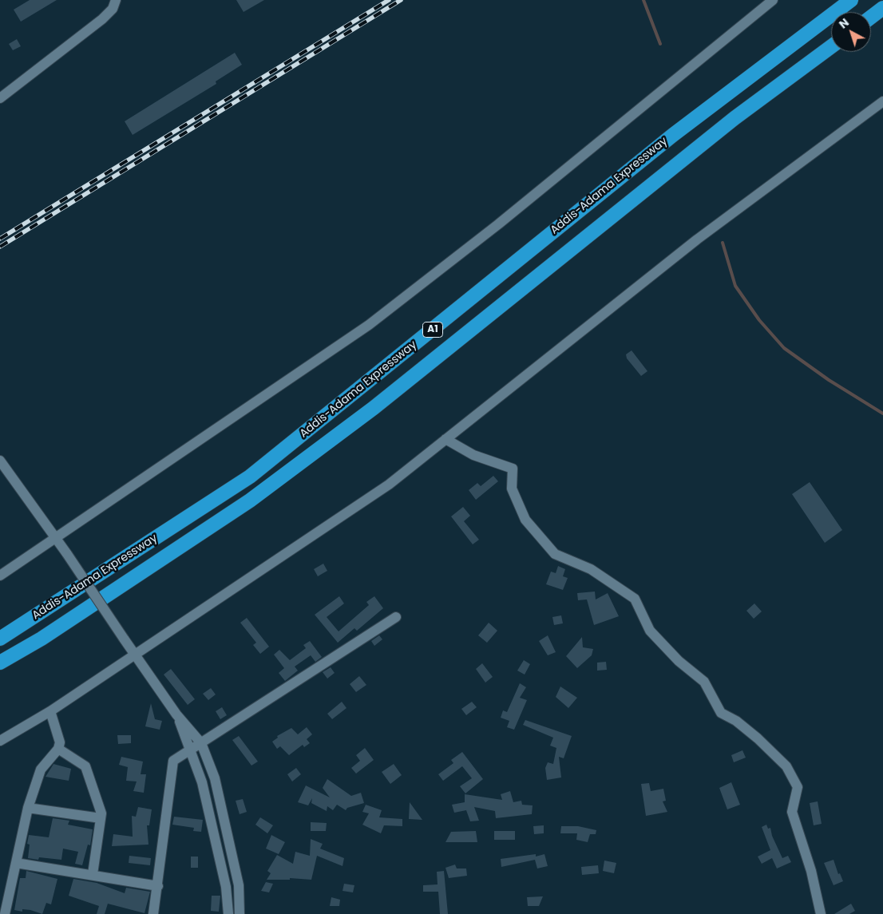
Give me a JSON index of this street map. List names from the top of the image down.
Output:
{
  "streets": {
    "highway": ["Addis-Adama Expressway", "A1"]
  },
  "north": "top left"
}
